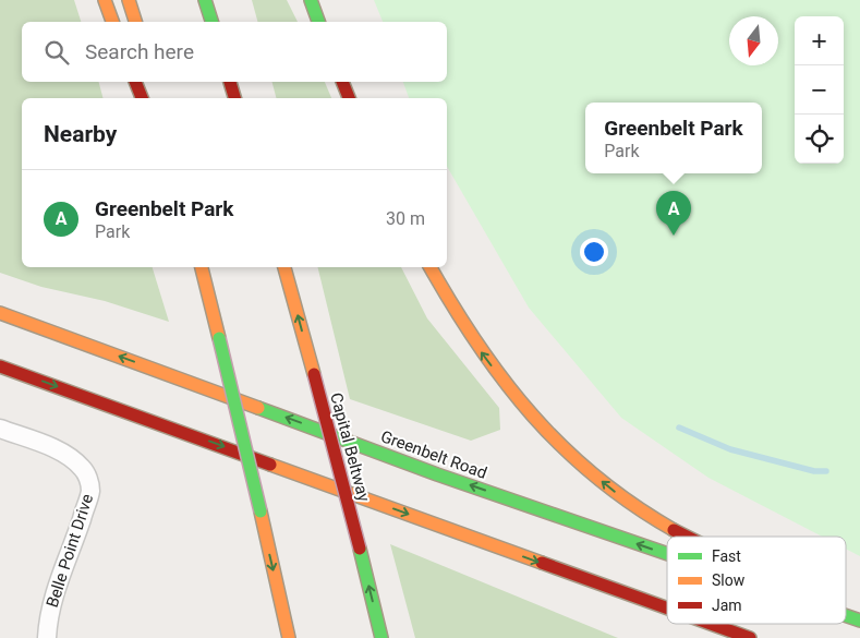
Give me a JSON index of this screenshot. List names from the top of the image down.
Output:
{
  "streets": {
    "main road": ["Capital Beltway", "Greenbelt Road"],
    "street": ["Belle Point Drive"]
  },
  "legend": ["Fast", "Slow", "Jam"],
  "north": "bottom",
  "page": {
    "map_buttons": ["+", "−"],
    "search": "Search here",
    "heading": "Nearby",
    "popup": ["Greenbelt Park", "Park"],
    "list": [
      {
        "mark": "A",
        "name": "Greenbelt Park",
        "note": "Park",
        "value": "30 m"
      }
    ],
    "pins": "A"
  }
}
